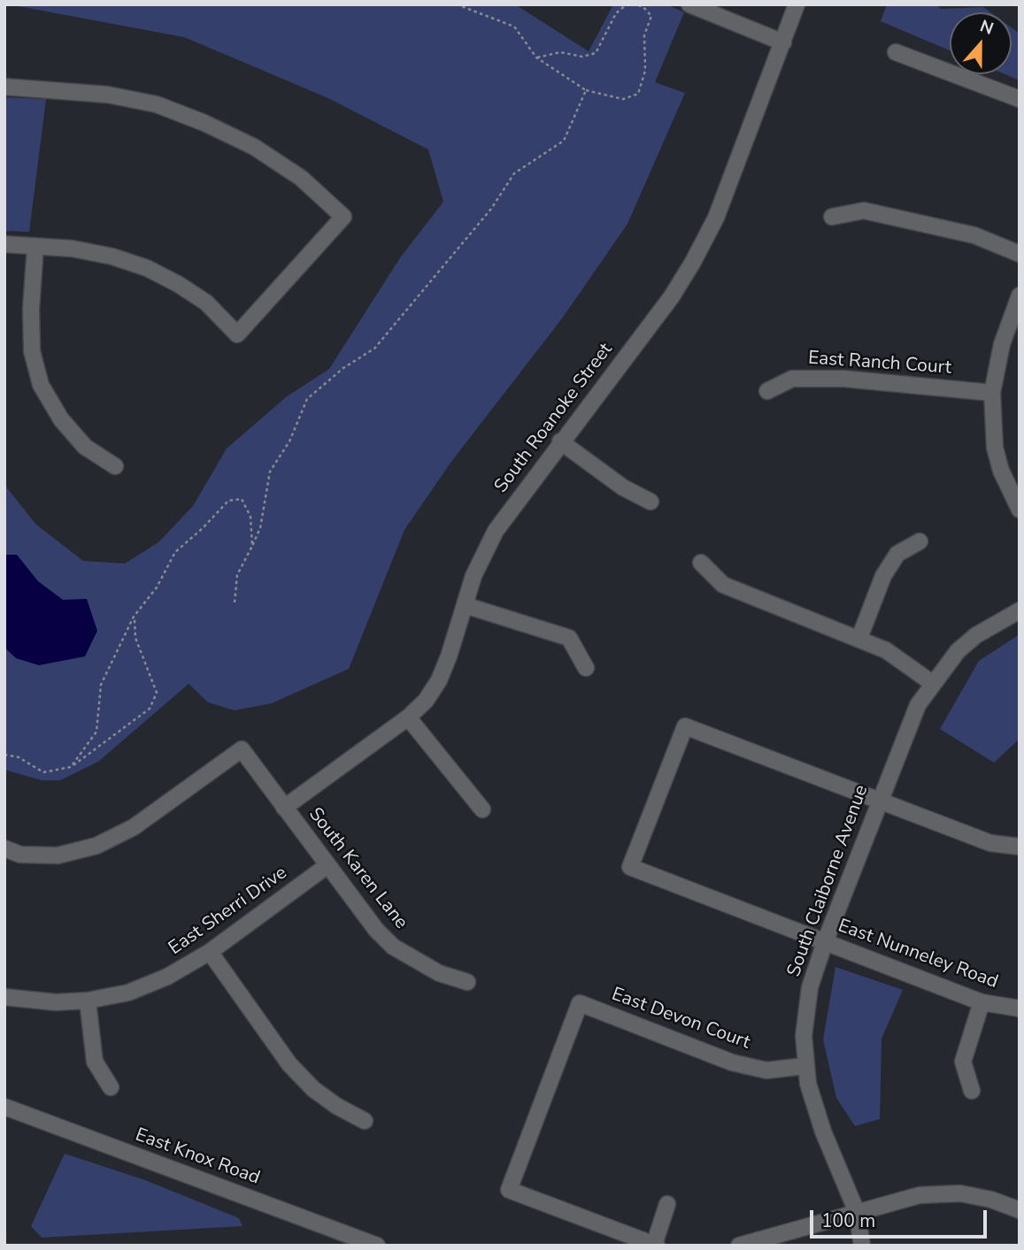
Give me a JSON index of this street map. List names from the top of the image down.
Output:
{
  "streets": {
    "street": [
      "East Ranch Court",
      "South Roanoke Street",
      "South Karen Lane",
      "South Claiborne Avenue",
      "East Sherri Drive",
      "East Nunneley Road",
      "East Devon Court",
      "East Knox Road"
    ]
  },
  "crossings": [
    ["South Roanoke Street", "South Karen Lane"],
    ["South Karen Lane", "East Sherri Drive"],
    ["South Claiborne Avenue", "East Nunneley Road"],
    ["South Claiborne Avenue", "East Devon Court"]
  ],
  "scale_bar": "100 m",
  "north": "top"
}
